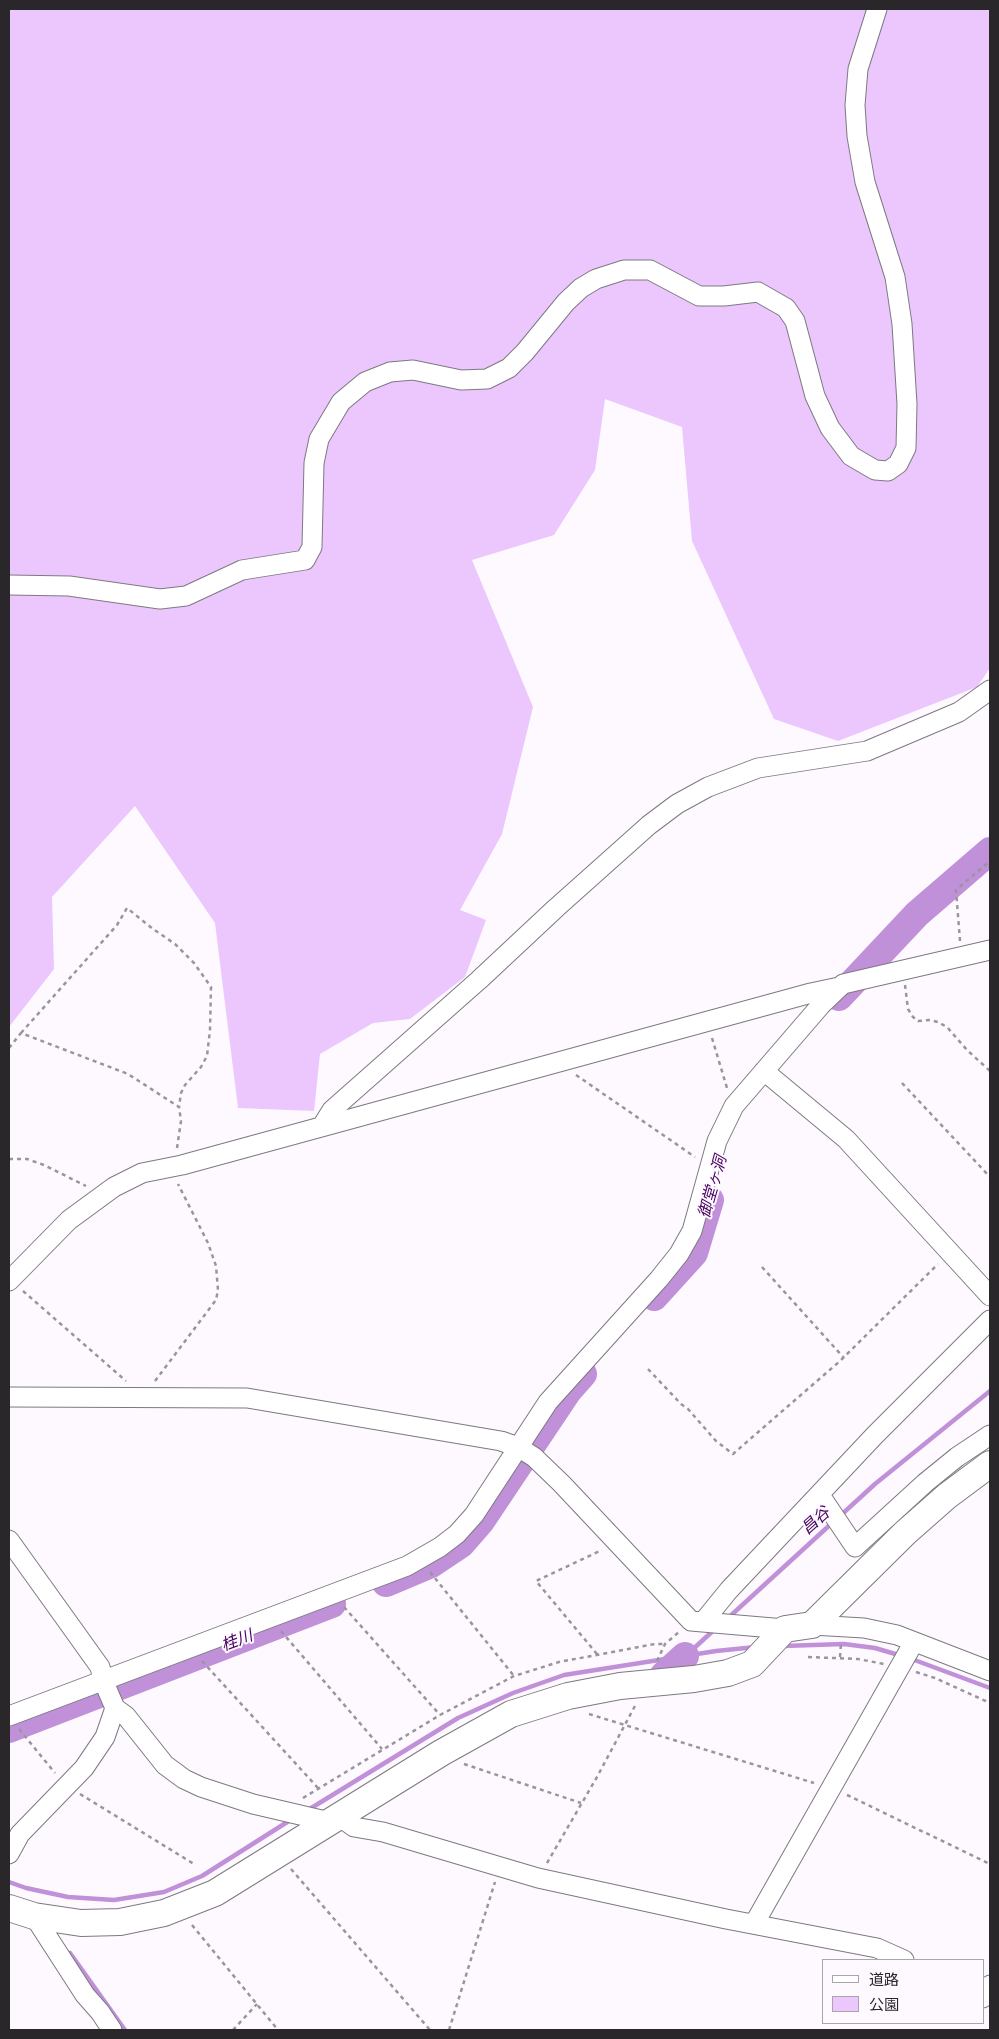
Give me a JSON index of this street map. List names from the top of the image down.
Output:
{
  "water": ["御堂ヶ洞", "昌谷", "桂川"],
  "legend": ["道路", "公園"]
}
